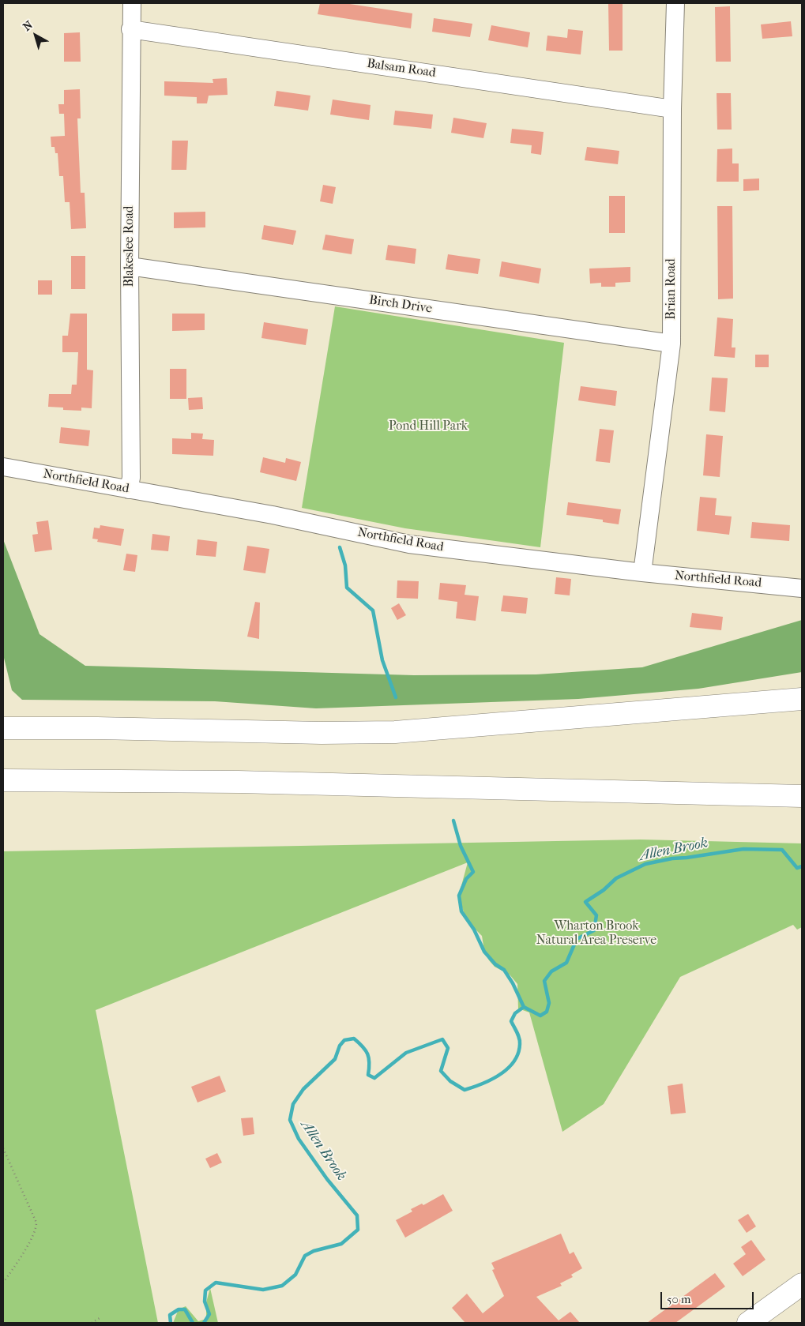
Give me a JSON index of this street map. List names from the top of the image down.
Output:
{
  "streets": {
    "street": [
      "Balsam Road",
      "Blakeslee Road",
      "Brian Road",
      "Birch Drive",
      "Northfield Road"
    ]
  },
  "crossings": [
    ["Balsam Road", "Blakeslee Road"],
    ["Balsam Road", "Brian Road"],
    ["Blakeslee Road", "Birch Drive"],
    ["Blakeslee Road", "Northfield Road"],
    ["Brian Road", "Birch Drive"],
    ["Brian Road", "Northfield Road"]
  ],
  "water": ["Allen Brook"],
  "parks": ["Pond Hill Park", "Wharton Brook Natural Area Preserve"],
  "scale_bar": "50 m",
  "north": "top left"
}
